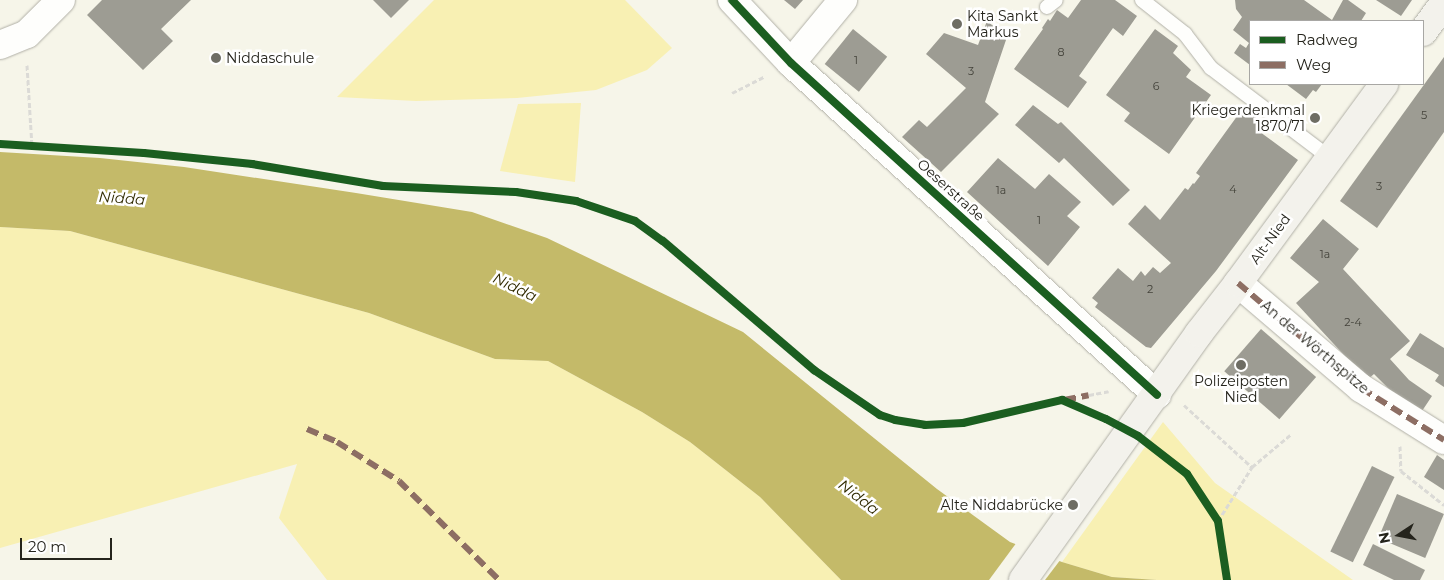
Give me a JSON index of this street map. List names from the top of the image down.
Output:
{
  "streets": {
    "main road": ["Alt-Nied"],
    "street": ["Oeserstraße", "An der Wörthspitze"]
  },
  "crossings": [
    ["Oeserstraße", "Alt-Nied"],
    ["Alt-Nied", "An der Wörthspitze"]
  ],
  "water": ["Nidda"],
  "places": [
    "Kita Sankt Markus",
    "Niddaschule",
    "Kriegerdenkmal 1870/71",
    "Polizeiposten Nied",
    "Alte Niddabrücke"
  ],
  "house_numbers": [
    "8",
    "1",
    "3",
    "6",
    "5",
    "3",
    "4",
    "1a",
    "1",
    "1a",
    "2",
    "2-4"
  ],
  "legend": ["Radweg", "Weg"],
  "scale_bar": "20 m",
  "north": "left"
}
